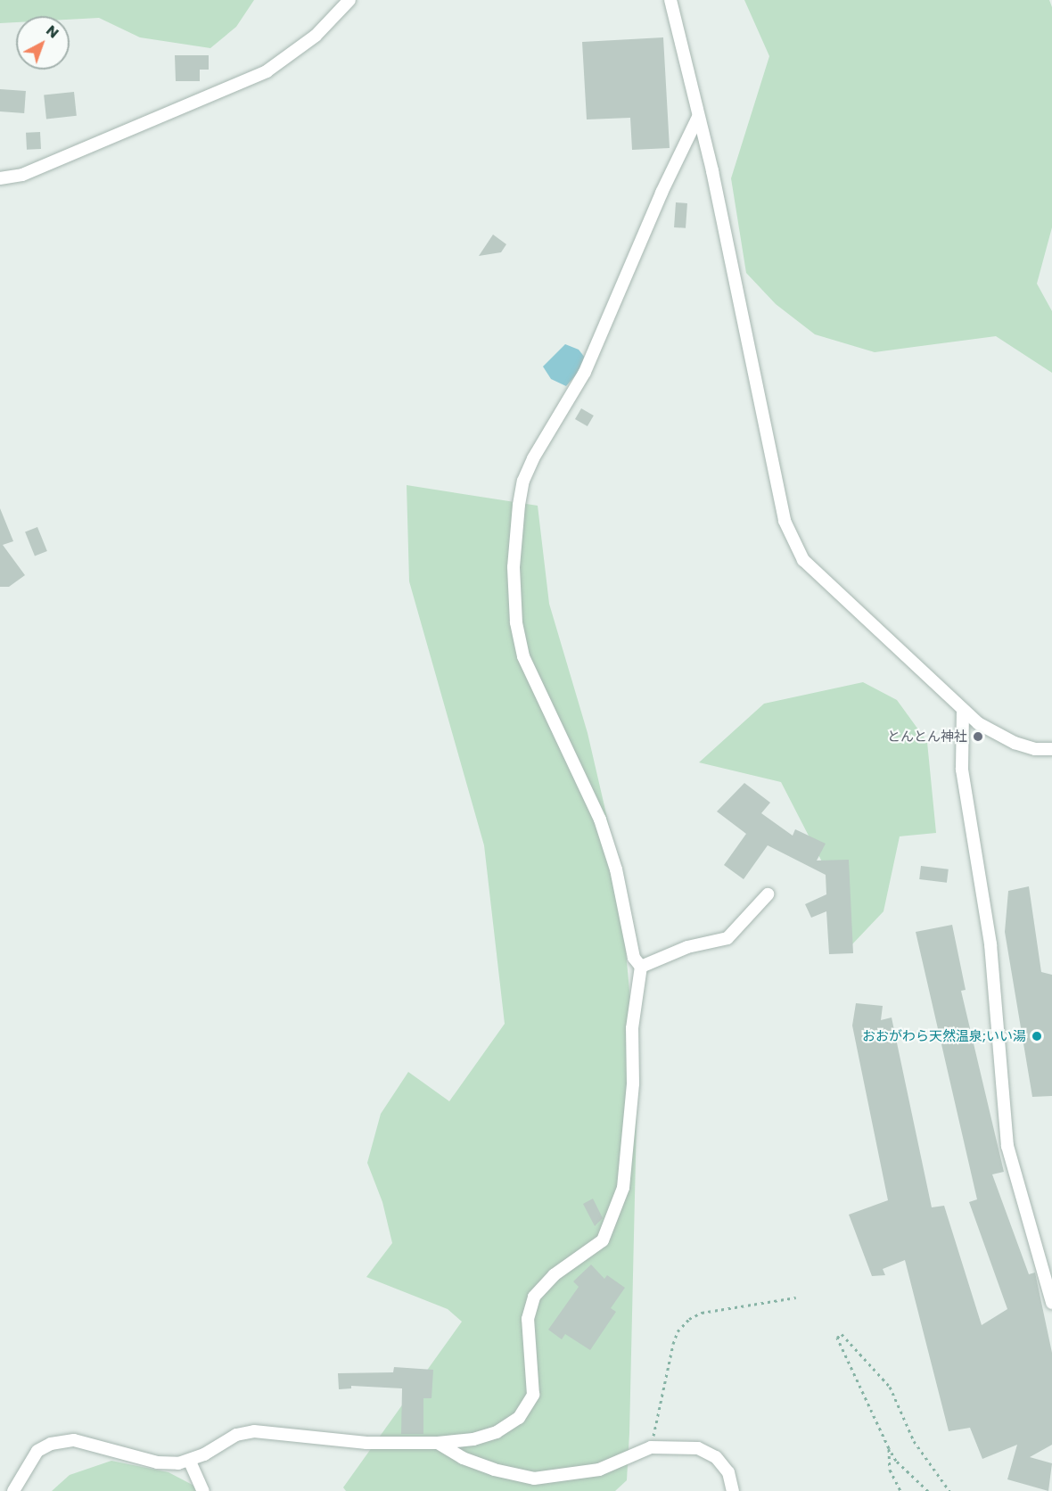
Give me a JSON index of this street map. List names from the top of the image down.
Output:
{
  "places": ["とんとん神社", "おおがわら天然温泉;いい湯"],
  "north": "top right"
}
